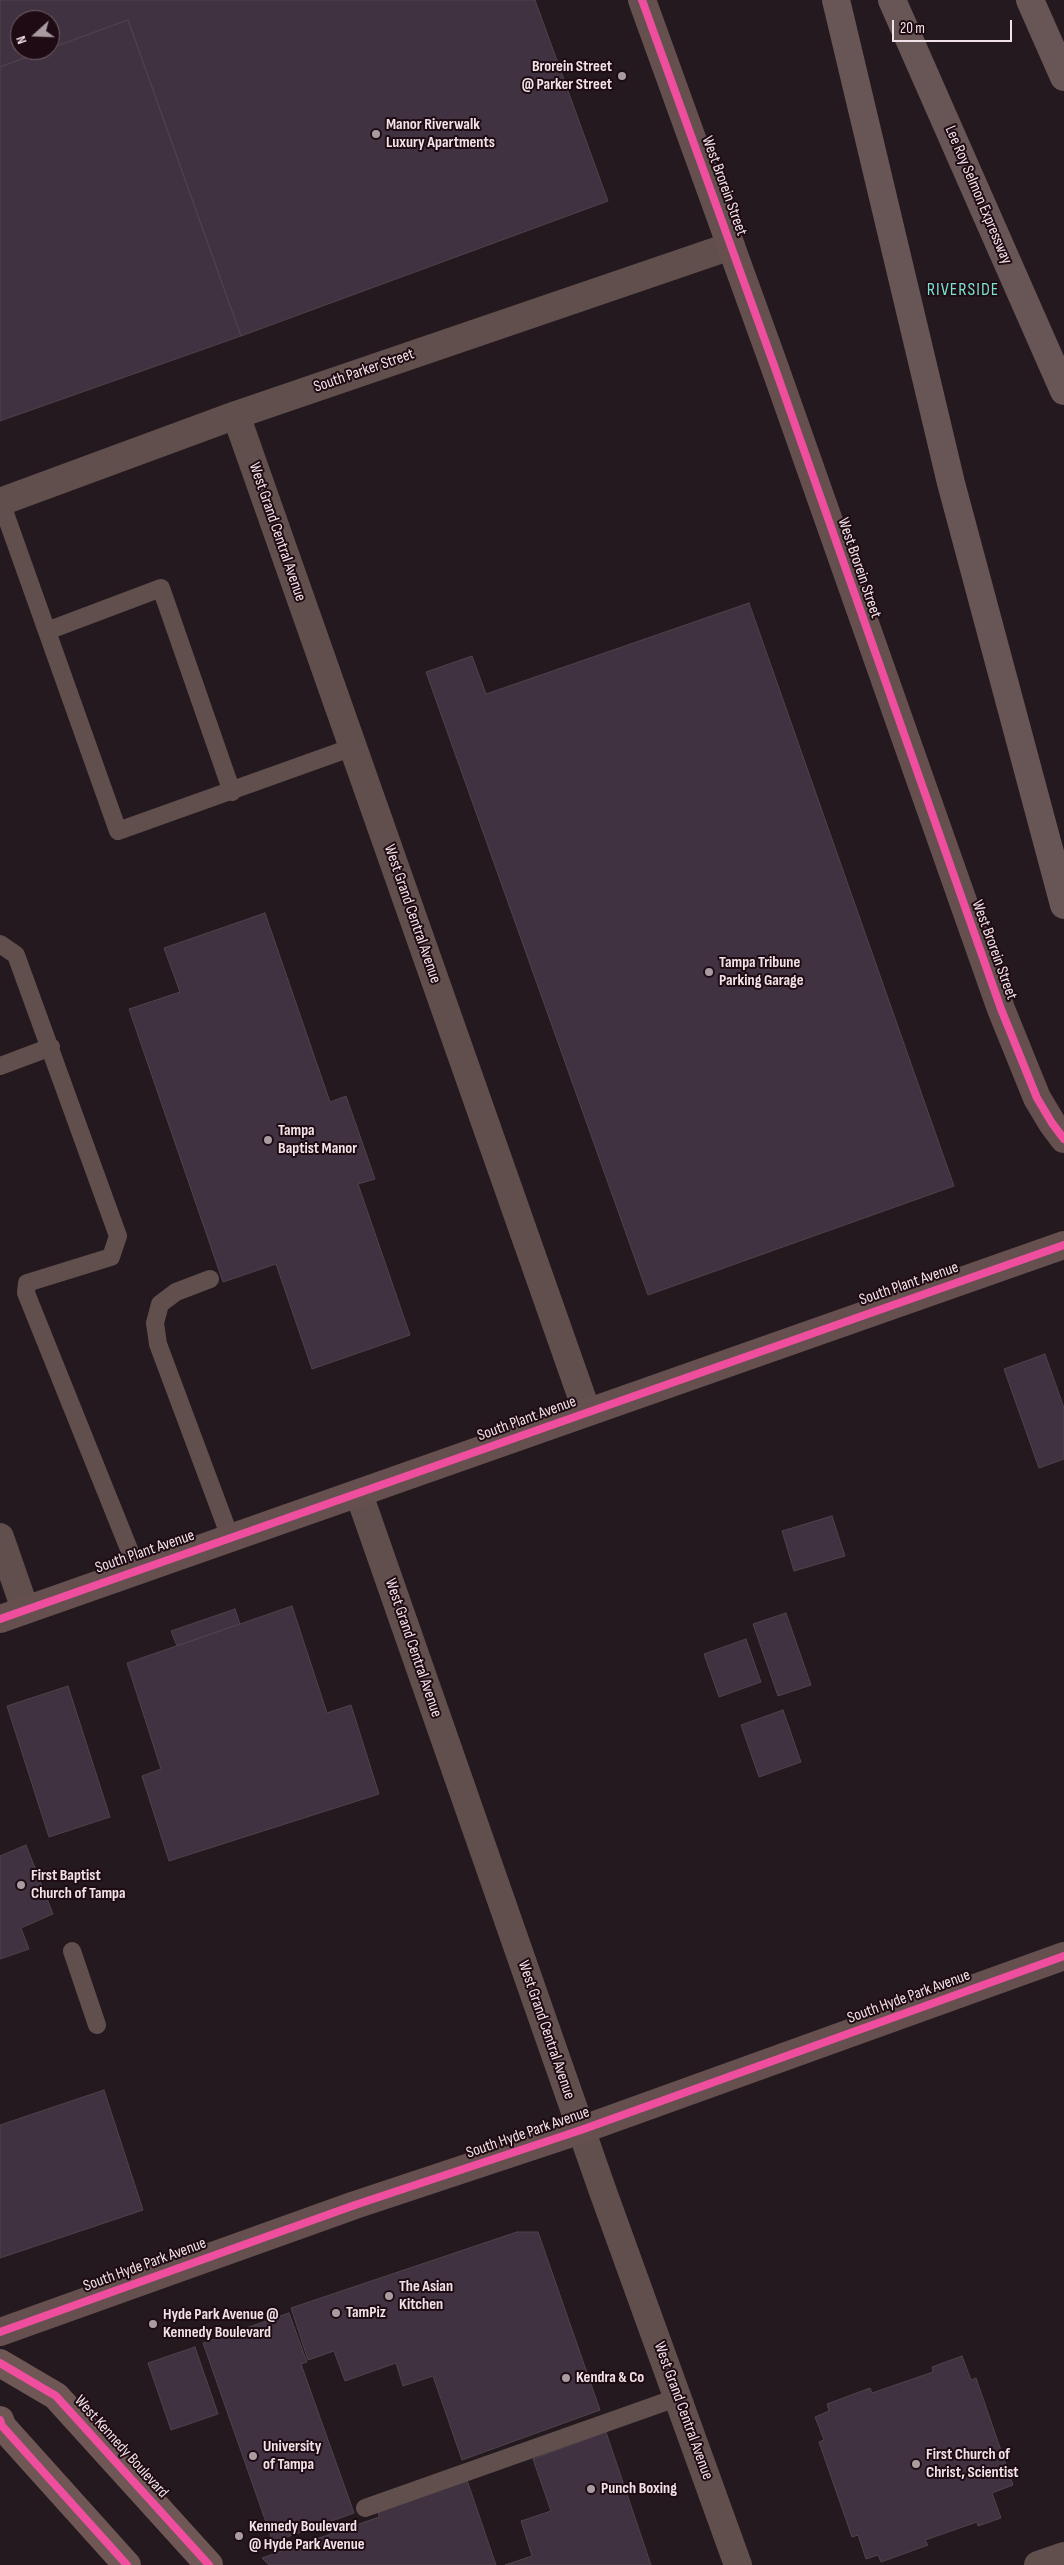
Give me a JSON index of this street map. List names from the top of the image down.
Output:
{
  "streets": {
    "highway": ["Lee Roy Selmon Expressway"],
    "main road": ["West Kennedy Boulevard"],
    "street": [
      "West Brorein Street",
      "South Parker Street",
      "West Grand Central Avenue",
      "South Plant Avenue",
      "South Hyde Park Avenue"
    ]
  },
  "crossings": [
    ["West Brorein Street", "South Parker Street"],
    ["South Parker Street", "West Grand Central Avenue"],
    ["West Grand Central Avenue", "South Plant Avenue"],
    ["West Grand Central Avenue", "South Hyde Park Avenue"]
  ],
  "districts": ["RIVERSIDE"],
  "places": [
    "Brorein Street @ Parker Street",
    "Manor Riverwalk Luxury Apartments",
    "Tampa Tribune Parking Garage",
    "Tampa Baptist Manor",
    "First Baptist Church of Tampa",
    "The Asian Kitchen",
    "TamPiz",
    "Hyde Park Avenue @ Kennedy Boulevard",
    "Kendra & Co",
    "University of Tampa",
    "First Church of Christ, Scientist",
    "Punch Boxing",
    "Kennedy Boulevard @ Hyde Park Avenue"
  ],
  "scale_bar": "20 m",
  "north": "left"
}
